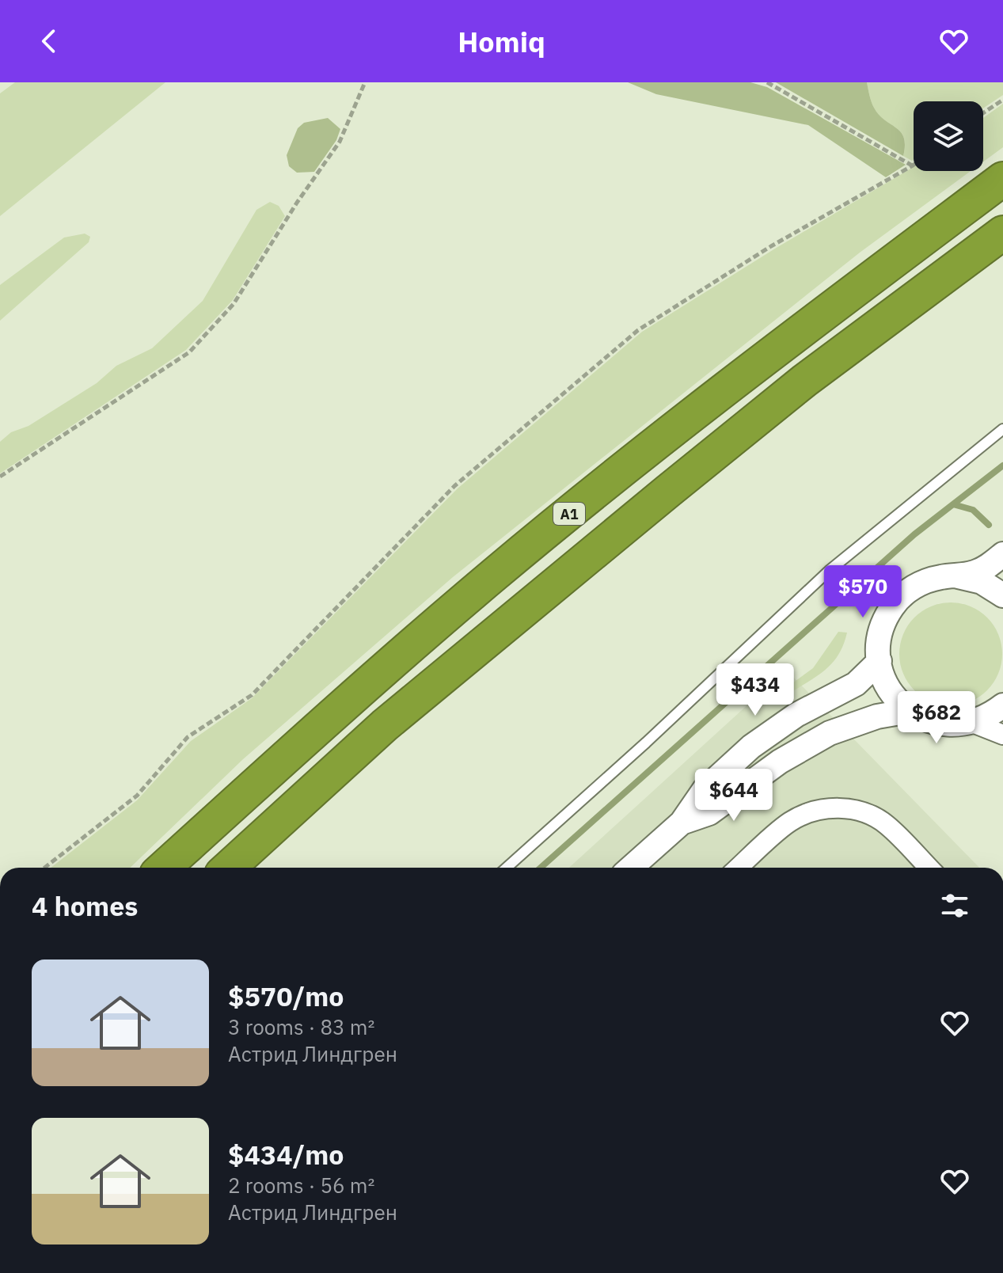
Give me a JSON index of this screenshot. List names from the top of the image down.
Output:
{
  "streets": {
    "highway": ["A1"]
  },
  "page": {
    "header": "Homiq",
    "price": [
      "$570",
      "$434",
      "$682",
      "$644"
    ],
    "heading": "4 homes",
    "list": [
      {
        "name": "$570/mo",
        "note": "3 rooms · 83 m² · Астрид Линдгрен"
      },
      {
        "name": "$434/mo",
        "note": "2 rooms · 56 m² · Астрид Линдгрен"
      }
    ]
  }
}
